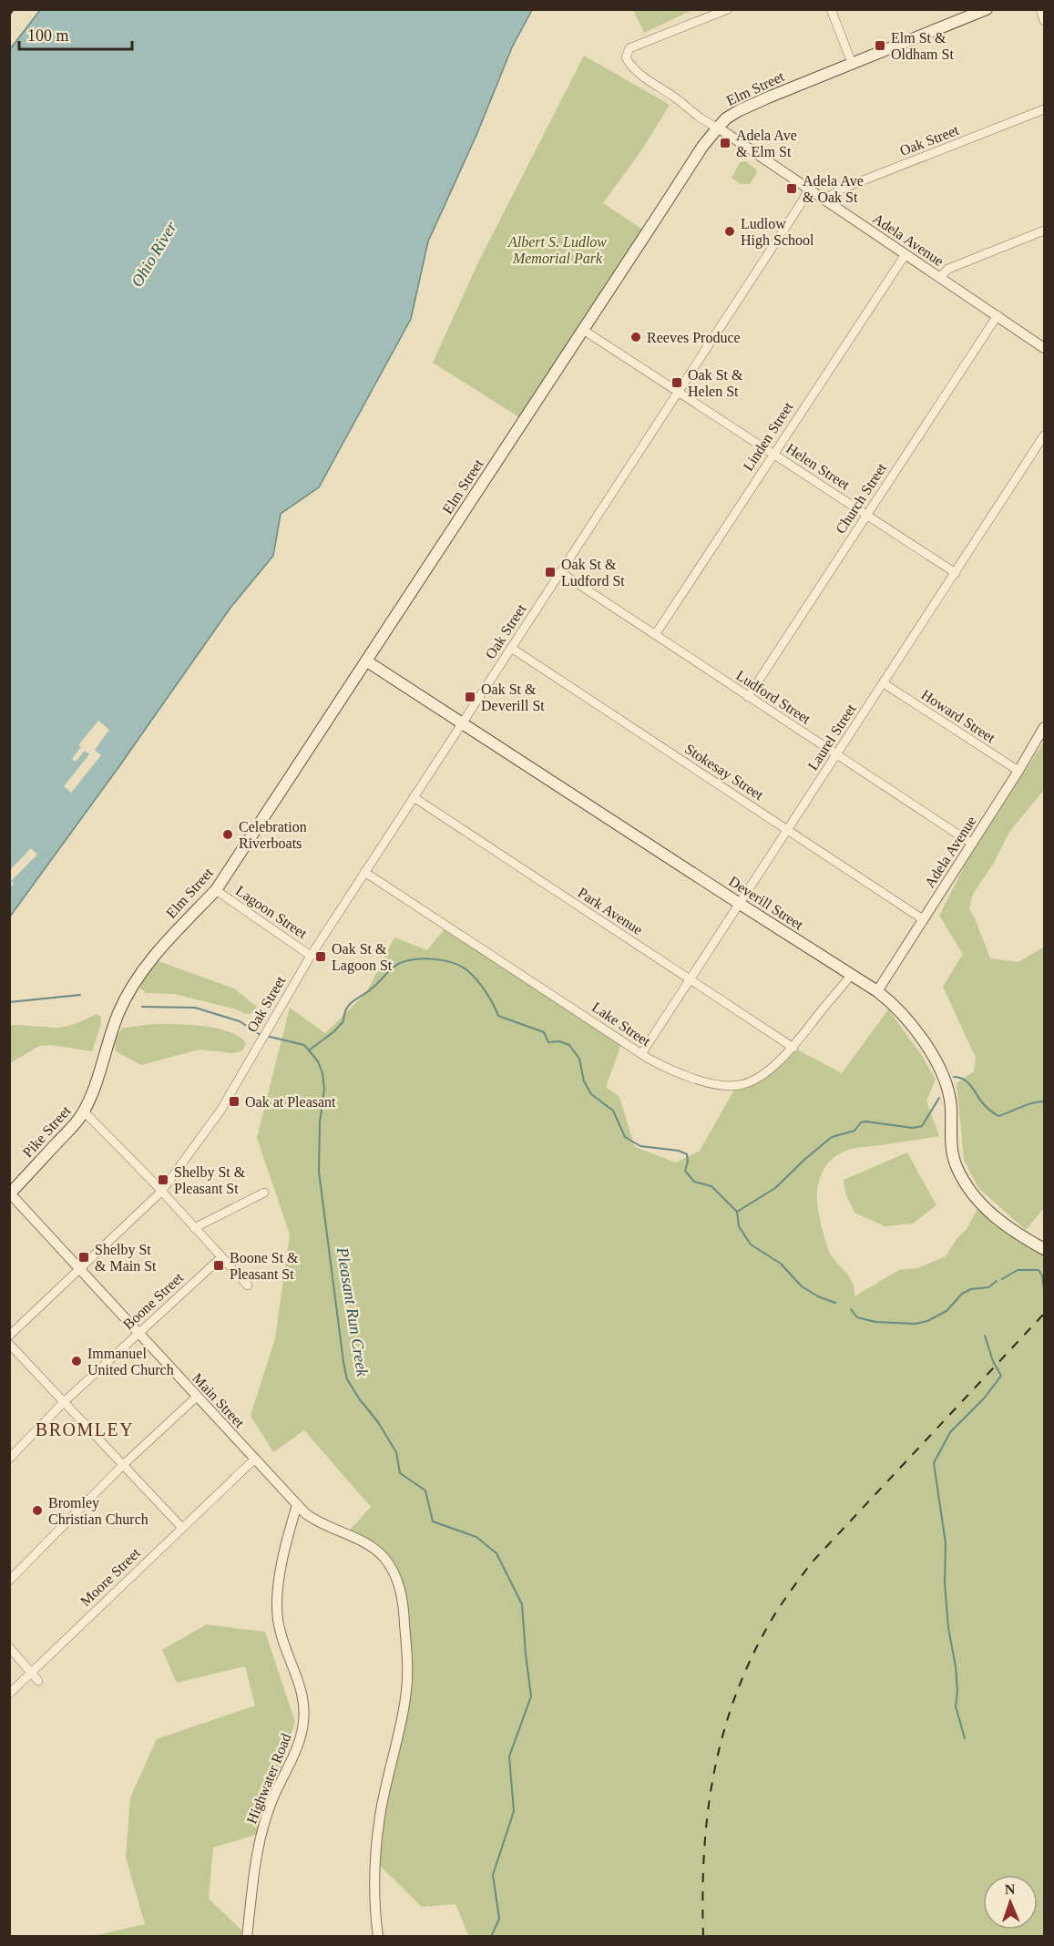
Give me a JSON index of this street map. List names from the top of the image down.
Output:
{
  "streets": {
    "main road": ["Elm Street", "Deverill Street", "Pike Street"],
    "street": [
      "Oak Street",
      "Adela Avenue",
      "Linden Street",
      "Helen Street",
      "Church Street",
      "Ludford Street",
      "Howard Street",
      "Laurel Street",
      "Stokesay Street",
      "Park Avenue",
      "Lagoon Street",
      "Lake Street",
      "Boone Street",
      "Main Street",
      "Moore Street",
      "Highwater Road"
    ]
  },
  "crossings": [
    ["Elm Street", "Adela Avenue"],
    ["Elm Street", "Helen Street"],
    ["Elm Street", "Deverill Street"],
    ["Elm Street", "Lagoon Street"],
    ["Elm Street", "Pike Street"],
    ["Oak Street", "Adela Avenue"],
    ["Oak Street", "Helen Street"],
    ["Oak Street", "Ludford Street"],
    ["Oak Street", "Stokesay Street"],
    ["Oak Street", "Deverill Street"],
    ["Oak Street", "Park Avenue"],
    ["Oak Street", "Lagoon Street"],
    ["Oak Street", "Lake Street"],
    ["Oak Street", "Main Street"],
    ["Adela Avenue", "Linden Street"],
    ["Adela Avenue", "Church Street"],
    ["Adela Avenue", "Ludford Street"],
    ["Adela Avenue", "Howard Street"],
    ["Adela Avenue", "Stokesay Street"],
    ["Adela Avenue", "Deverill Street"],
    ["Linden Street", "Helen Street"],
    ["Linden Street", "Ludford Street"],
    ["Helen Street", "Church Street"],
    ["Helen Street", "Laurel Street"],
    ["Church Street", "Ludford Street"],
    ["Ludford Street", "Laurel Street"],
    ["Howard Street", "Laurel Street"],
    ["Laurel Street", "Stokesay Street"],
    ["Laurel Street", "Deverill Street"],
    ["Laurel Street", "Park Avenue"],
    ["Laurel Street", "Lake Street"],
    ["Deverill Street", "Lake Street"],
    ["Park Avenue", "Lake Street"],
    ["Pike Street", "Main Street"],
    ["Boone Street", "Main Street"],
    ["Main Street", "Moore Street"],
    ["Main Street", "Highwater Road"]
  ],
  "districts": ["BROMLEY"],
  "water": ["Ohio River", "Pleasant Run Creek"],
  "parks": ["Albert S. Ludlow Memorial Park"],
  "places": {
    "transit": [
      "Elm St & Oldham St",
      "Adela Ave & Elm St",
      "Adela Ave & Oak St",
      "Oak St & Helen St",
      "Oak St & Ludford St",
      "Oak St & Deverill St",
      "Oak St & Lagoon St",
      "Oak at Pleasant",
      "Shelby St & Pleasant St",
      "Shelby St & Main St",
      "Boone St & Pleasant St"
    ],
    "other": [
      "Ludlow High School",
      "Reeves Produce",
      "Celebration Riverboats",
      "Immanuel United Church",
      "Bromley Christian Church"
    ]
  },
  "scale_bar": "100 m",
  "north": "top"
}
